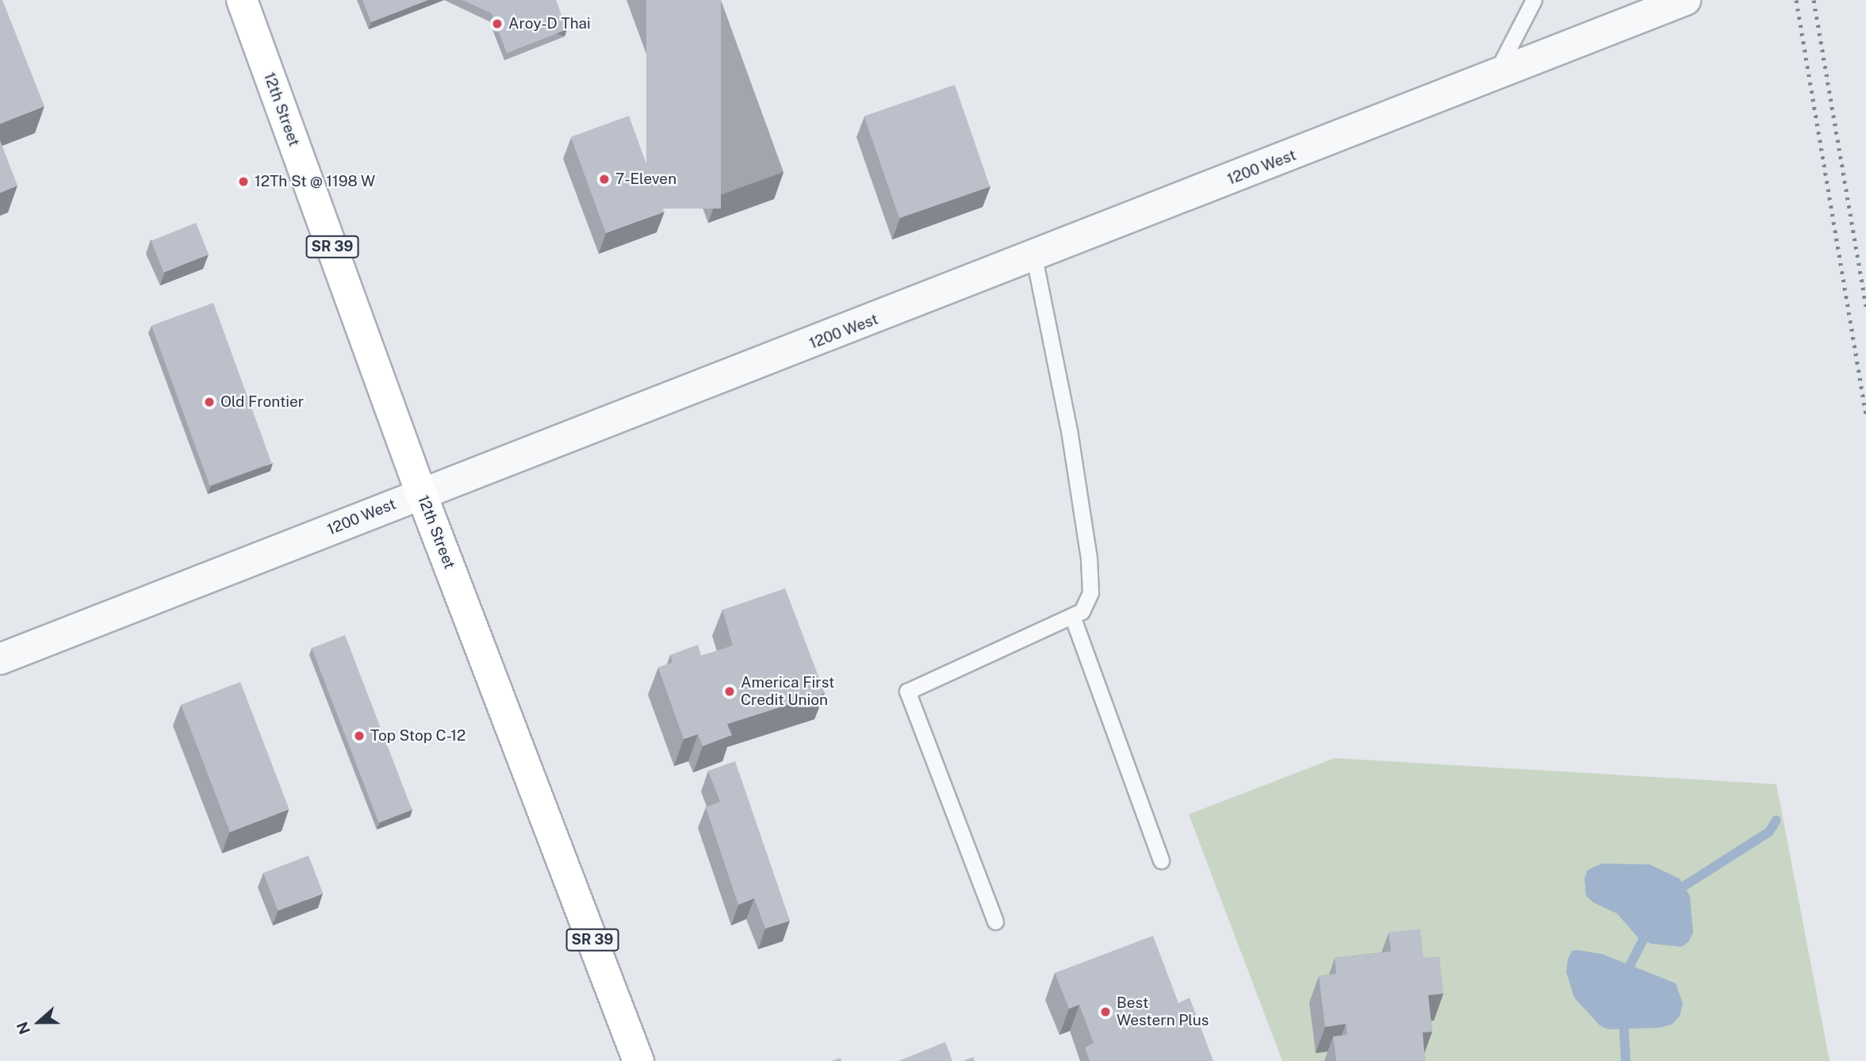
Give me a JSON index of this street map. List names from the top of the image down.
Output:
{
  "streets": {
    "main road": ["12th Street", "SR 39"],
    "street": ["1200 West"]
  },
  "crossings": [
    ["12th Street", "1200 West"]
  ],
  "places": [
    "Aroy-D Thai",
    "7-Eleven",
    "12Th St @ 1198 W",
    "Old Frontier",
    "America First Credit Union",
    "Top Stop C-12",
    "Best Western Plus"
  ],
  "north": "left"
}
